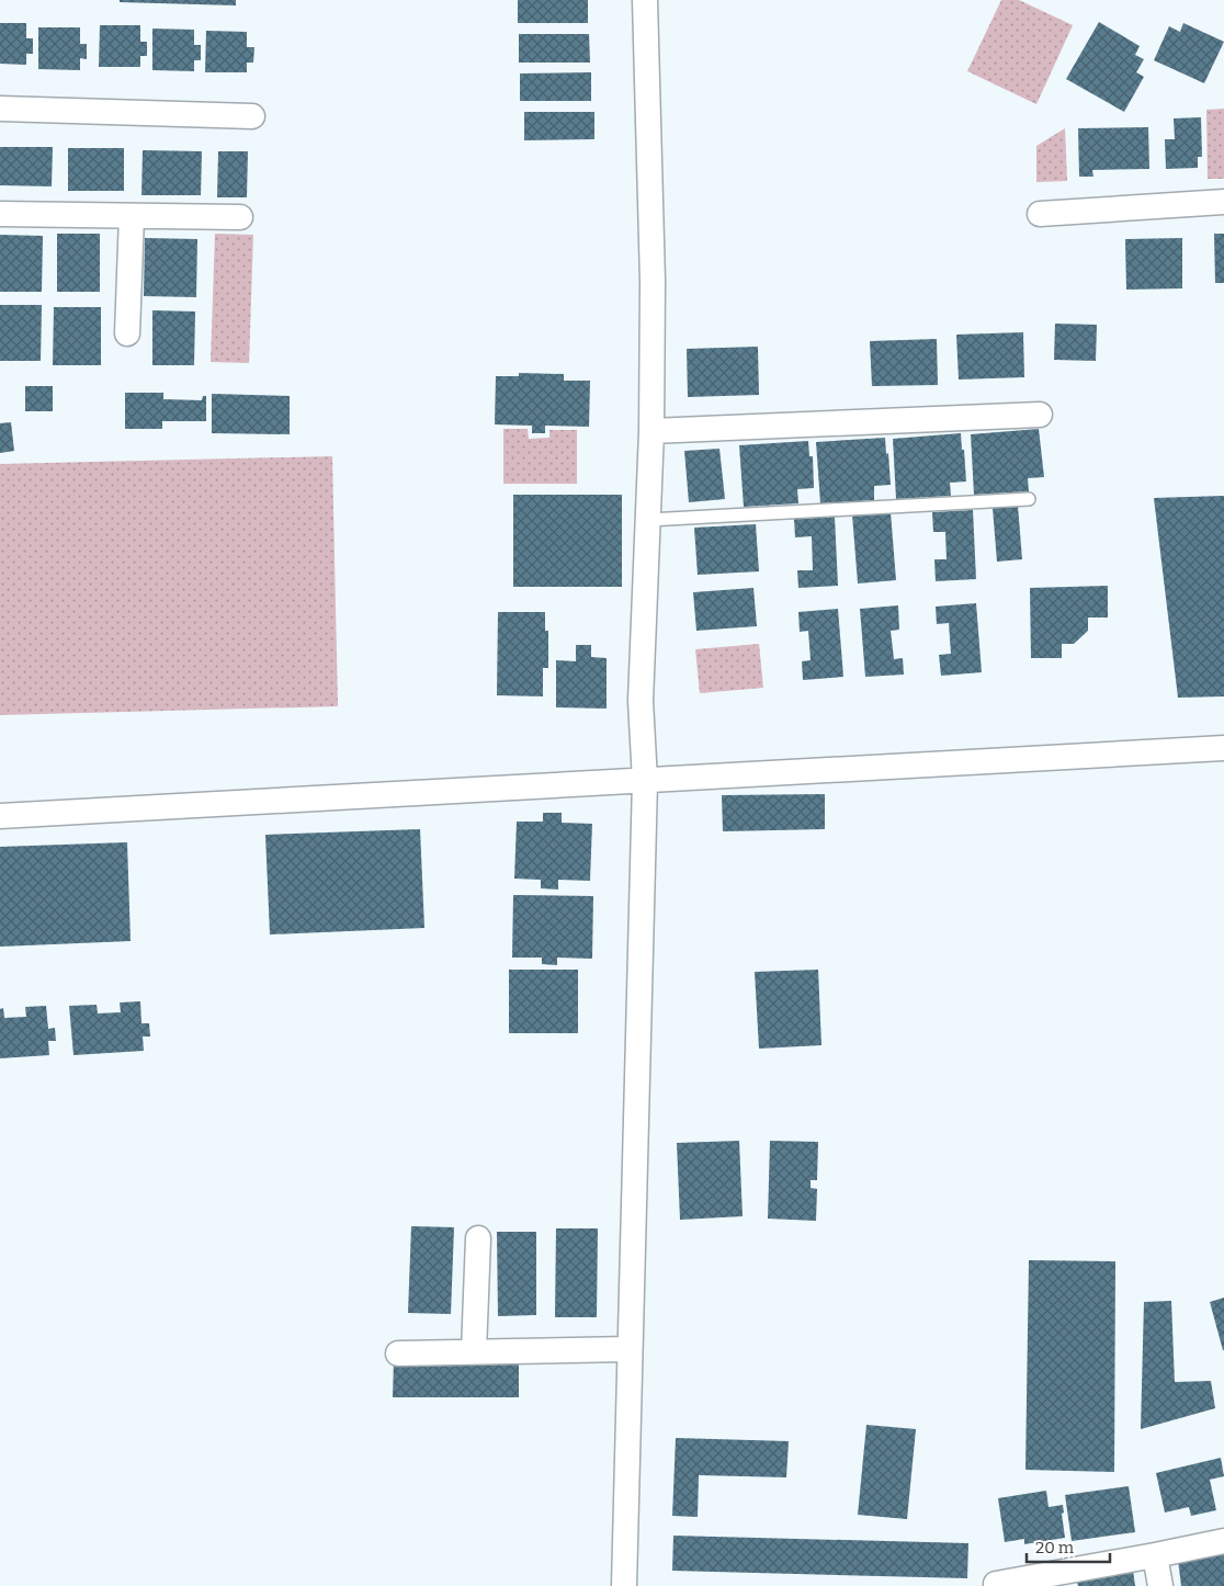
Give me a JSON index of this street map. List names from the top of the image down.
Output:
{
  "scale_bar": "20 m"
}
